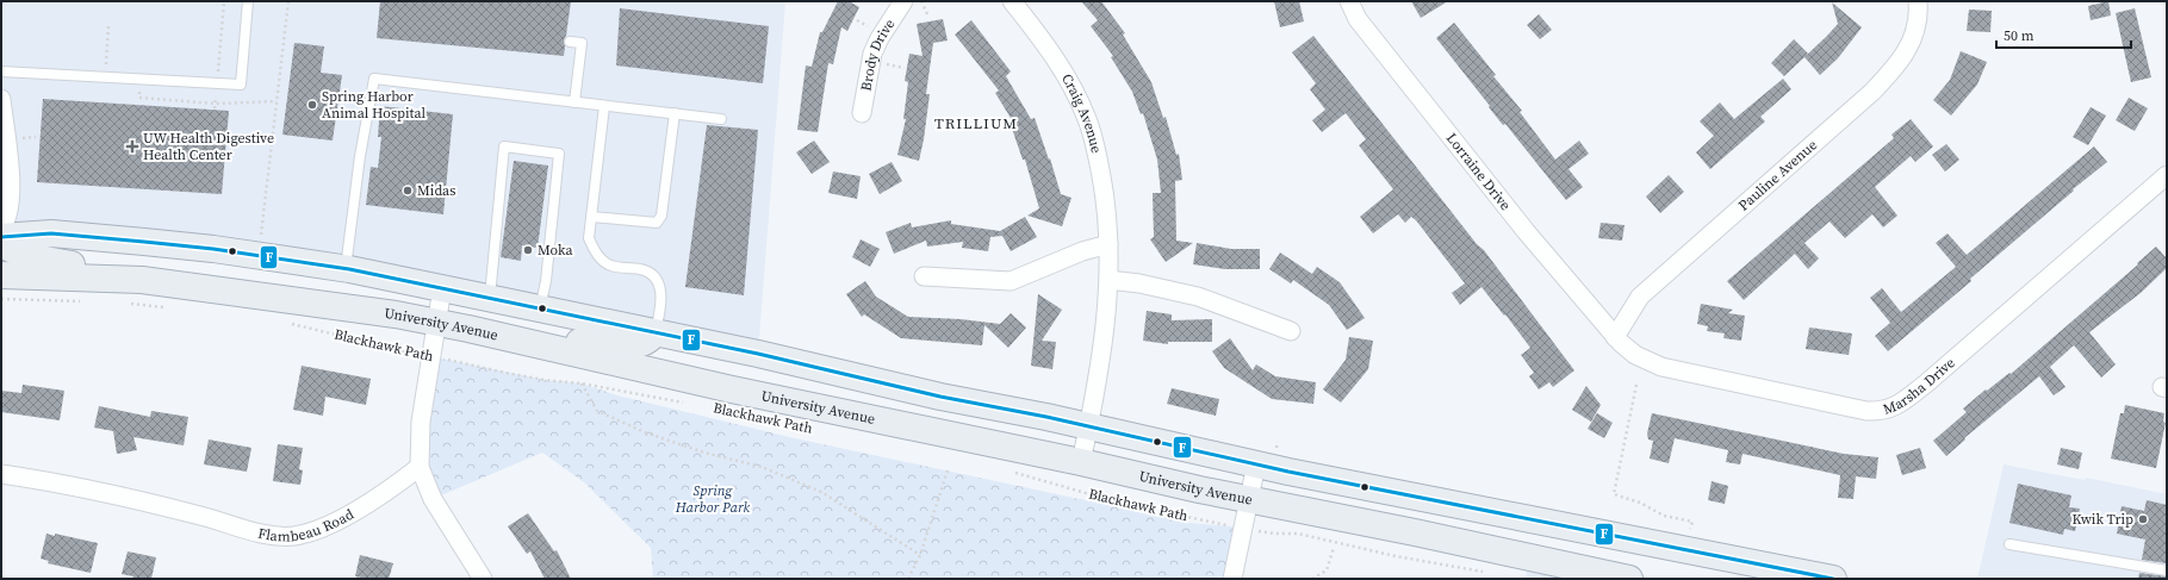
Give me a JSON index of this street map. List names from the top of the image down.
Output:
{
  "streets": {
    "main road": ["University Avenue"],
    "street": [
      "Brody Drive",
      "Craig Avenue",
      "Lorraine Drive",
      "Pauline Avenue",
      "Marsha Drive",
      "Flambeau Road"
    ],
    "path": ["Blackhawk Path"]
  },
  "crossings": [
    ["Craig Avenue", "University Avenue"],
    ["Lorraine Drive", "Pauline Avenue"],
    ["Lorraine Drive", "Marsha Drive"],
    ["Pauline Avenue", "Marsha Drive"]
  ],
  "districts": ["TRILLIUM"],
  "parks": ["Spring Harbor Park"],
  "places": {
    "other": [
      "Spring Harbor Animal Hospital",
      "Midas",
      "Moka",
      "Kwik Trip"
    ],
    "health": ["UW Health Digestive Health Center"]
  },
  "lines": ["transit line F"],
  "scale_bar": "50 m"
}
